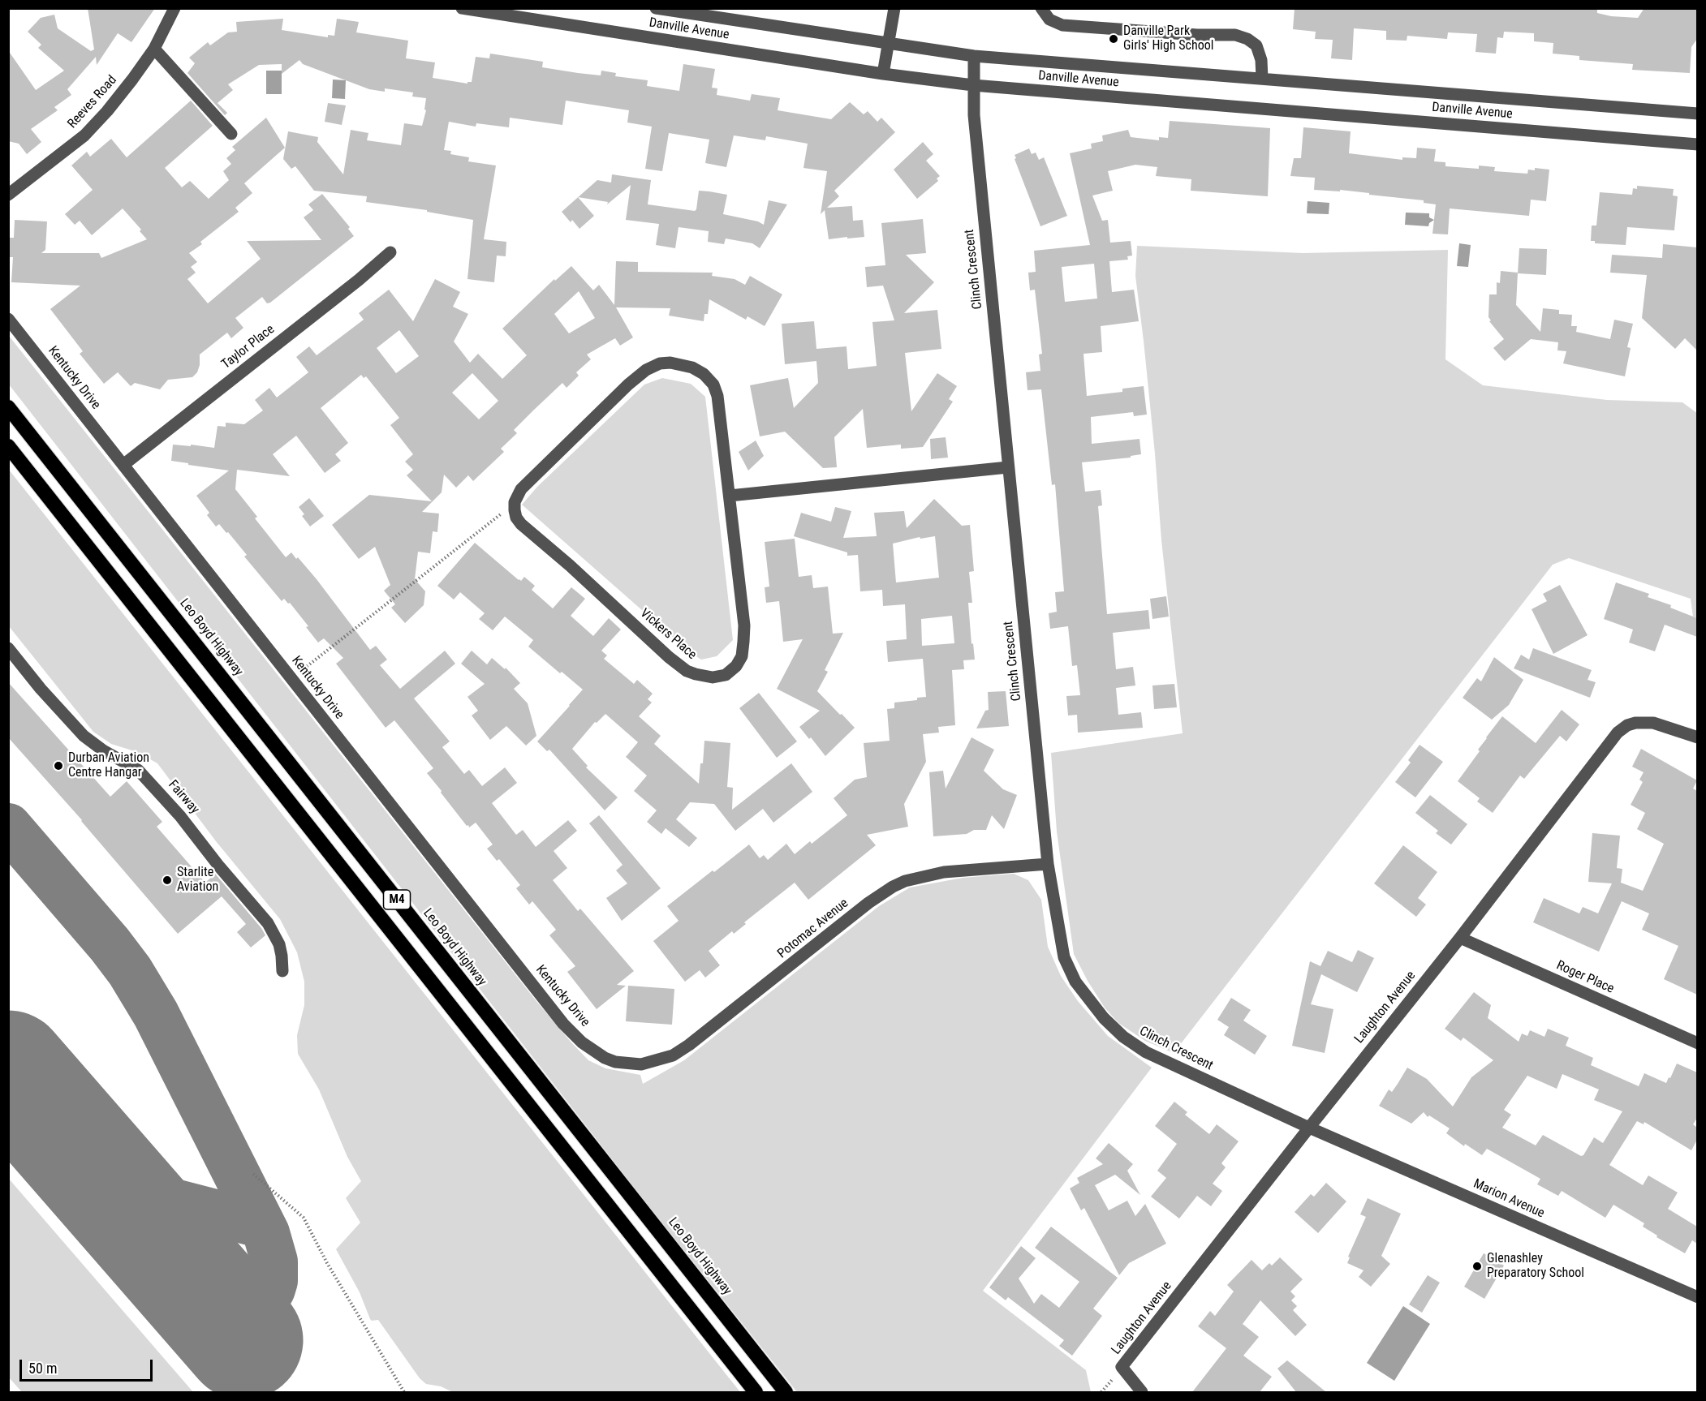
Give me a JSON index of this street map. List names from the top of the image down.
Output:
{
  "streets": {
    "highway": ["Leo Boyd Highway", "M4"],
    "street": [
      "Danville Avenue",
      "Reeves Road",
      "Clinch Crescent",
      "Taylor Place",
      "Kentucky Drive",
      "Vickers Place",
      "Fairway",
      "Potomac Avenue",
      "Roger Place",
      "Laughton Avenue",
      "Marion Avenue"
    ]
  },
  "crossings": [
    ["Danville Avenue", "Clinch Crescent"],
    ["Clinch Crescent", "Potomac Avenue"],
    ["Clinch Crescent", "Laughton Avenue"],
    ["Clinch Crescent", "Marion Avenue"],
    ["Taylor Place", "Kentucky Drive"],
    ["Kentucky Drive", "Potomac Avenue"],
    ["Roger Place", "Laughton Avenue"],
    ["Laughton Avenue", "Marion Avenue"]
  ],
  "places": [
    "Danville Park Girls' High School",
    "Durban Aviation Centre Hangar",
    "Starlite Aviation",
    "Glenashley Preparatory School"
  ],
  "scale_bar": "50 m"
}
